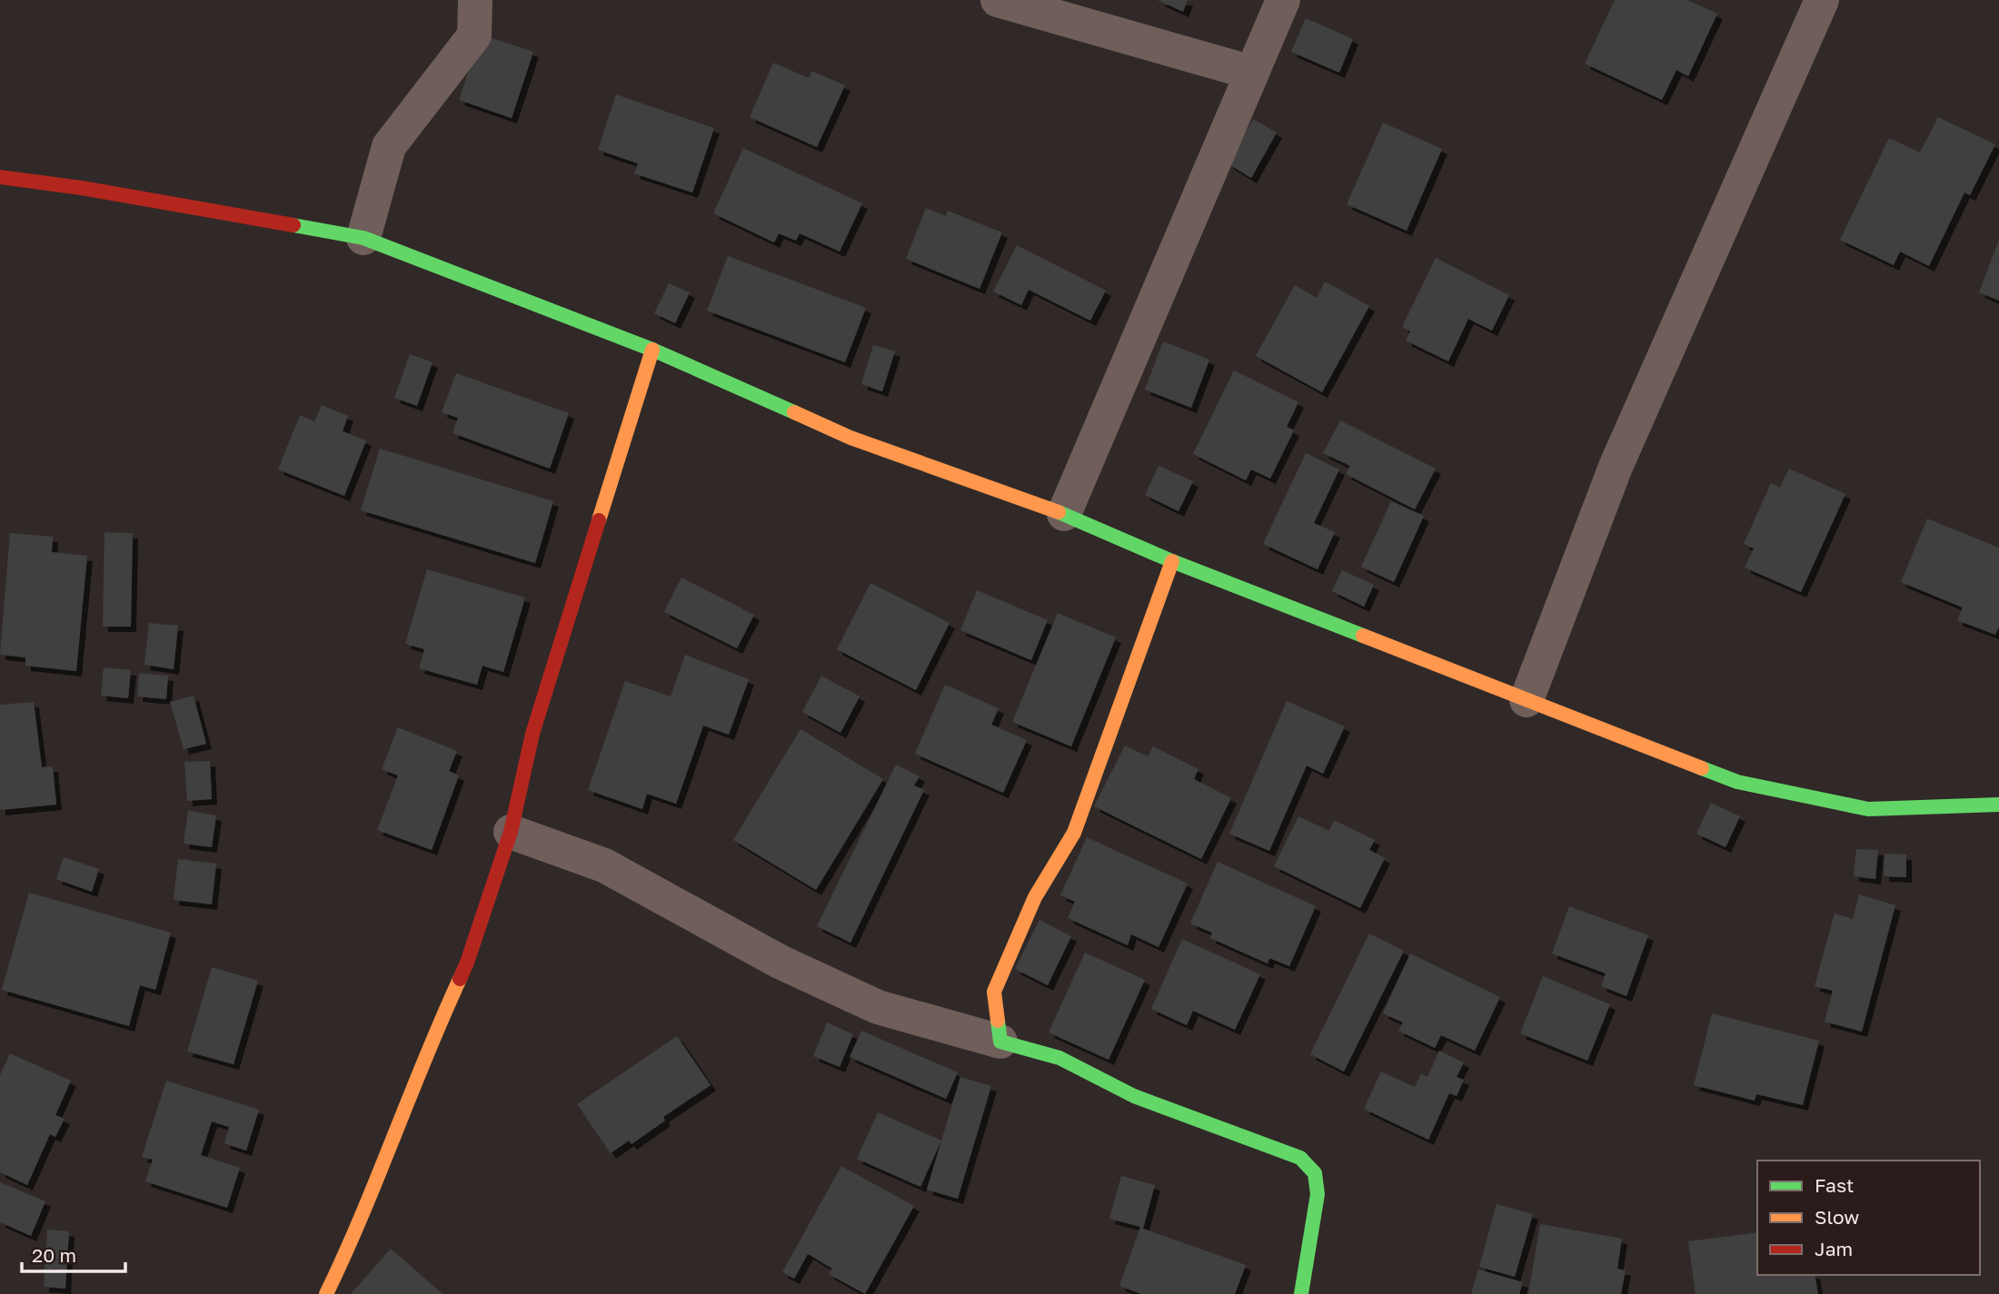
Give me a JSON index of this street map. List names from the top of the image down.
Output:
{
  "legend": ["Fast", "Slow", "Jam"],
  "scale_bar": "20 m"
}
